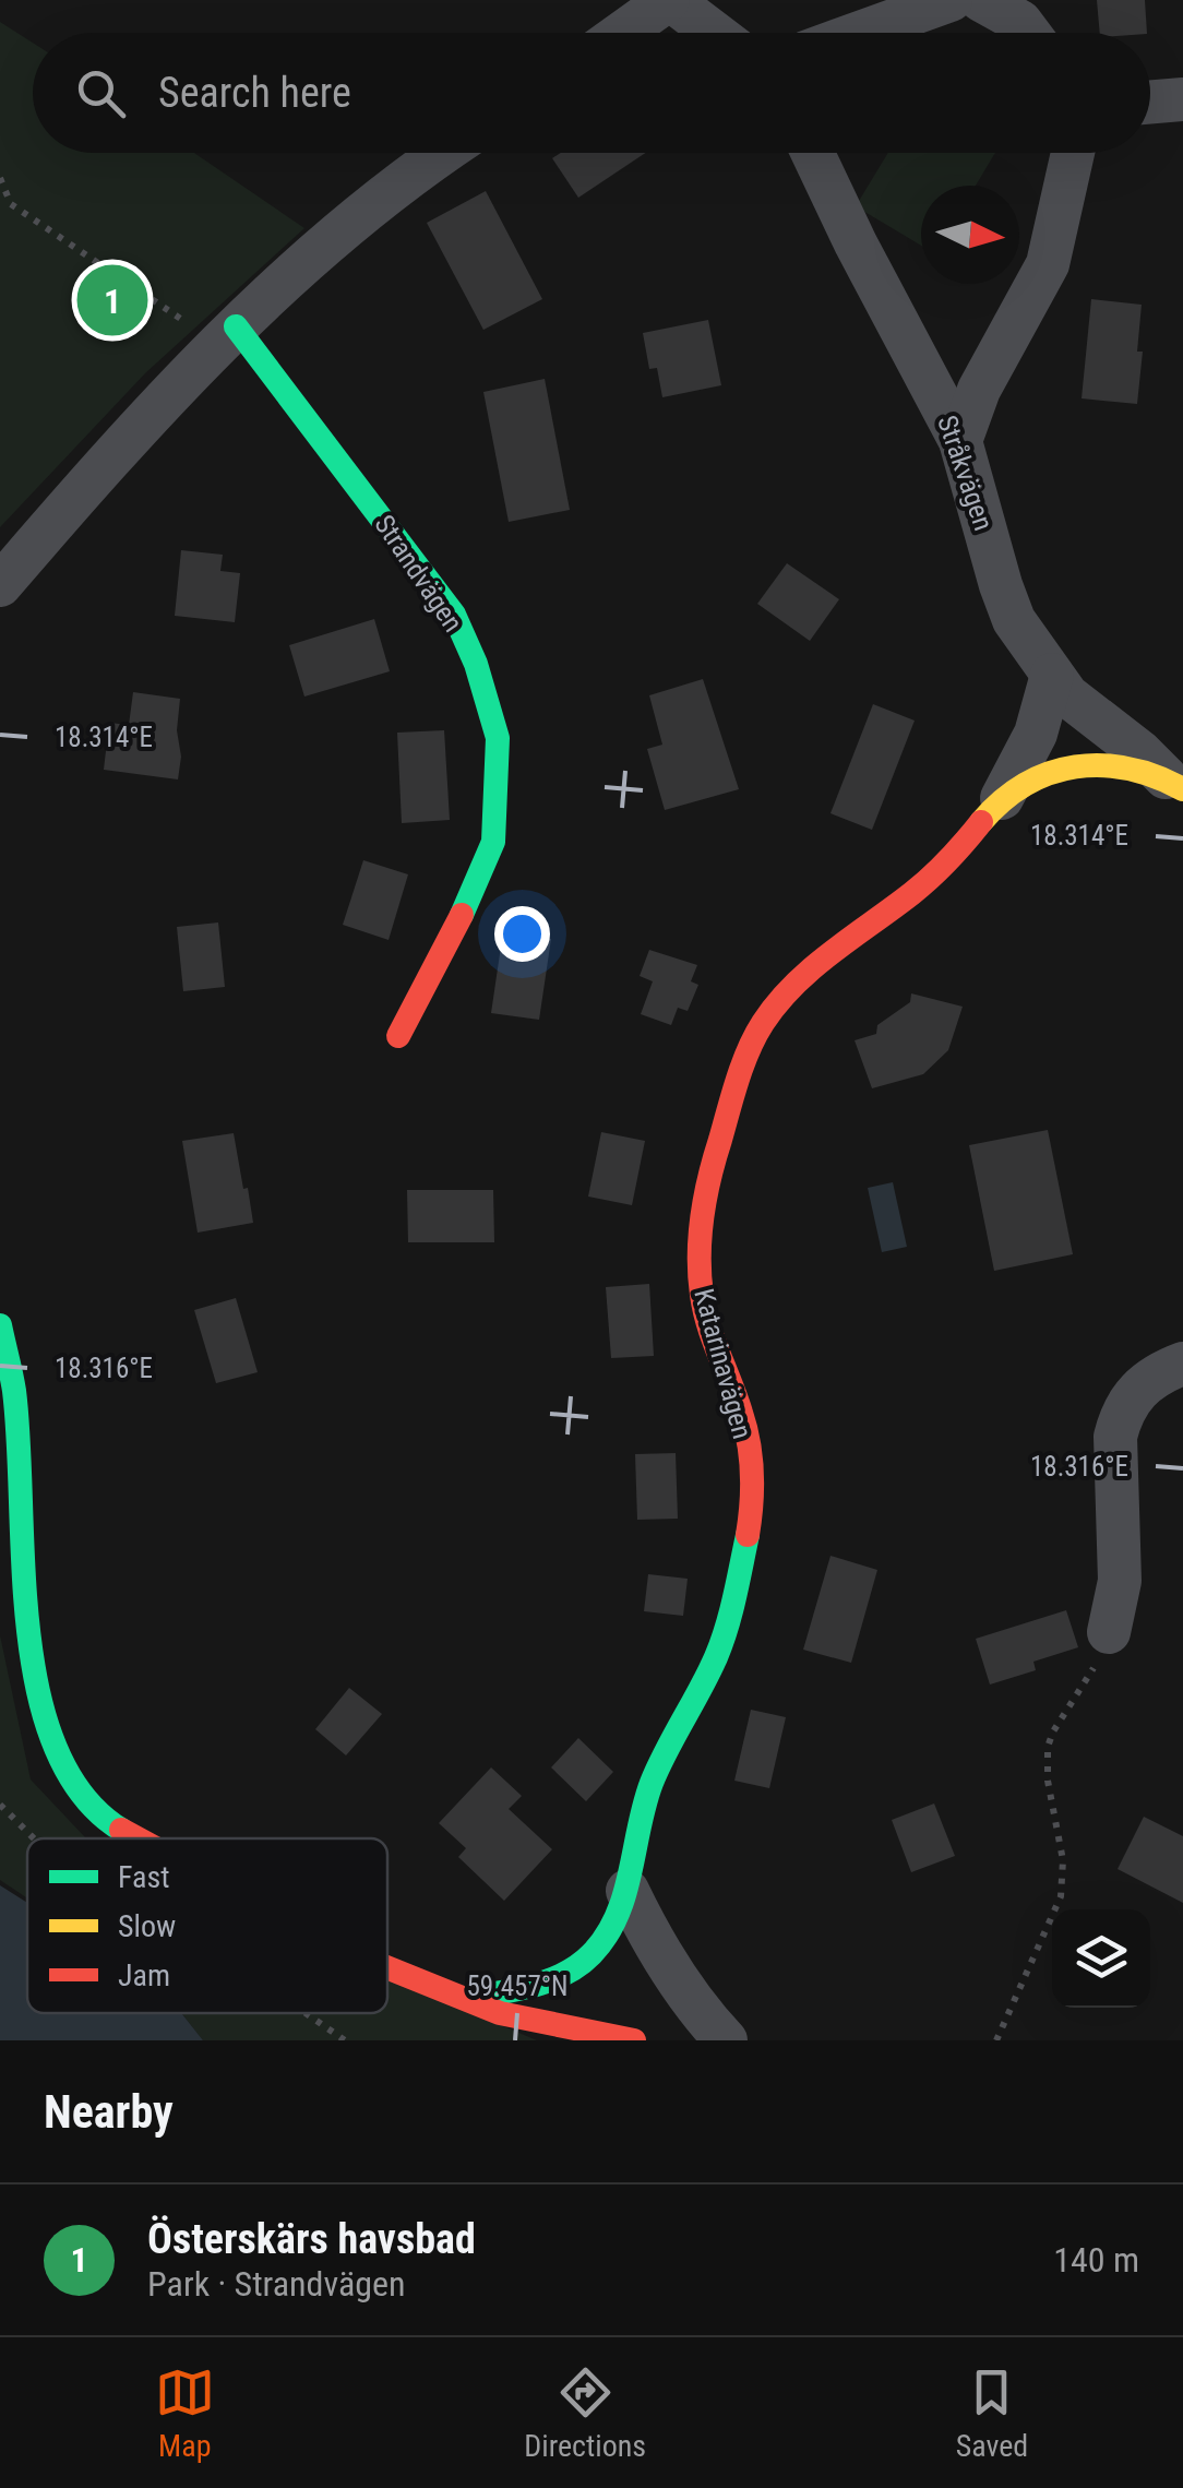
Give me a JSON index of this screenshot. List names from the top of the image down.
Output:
{
  "streets": {
    "street": ["Stråkvägen", "Strandvägen", "Katarinavägen"]
  },
  "crossings": [
    ["Stråkvägen", "Katarinavägen"]
  ],
  "legend": ["Fast", "Slow", "Jam"],
  "north": "right",
  "page": {
    "search": "Search here",
    "pins": "1",
    "heading": "Nearby",
    "list": [
      {
        "mark": "1",
        "name": "Österskärs havsbad",
        "note": "Park · Strandvägen",
        "value": "140 m"
      }
    ],
    "nav": ["Map", "Directions", "Saved"]
  },
  "coordinates": ["18.314°E", "18.316°E", "59.457°N"]
}
